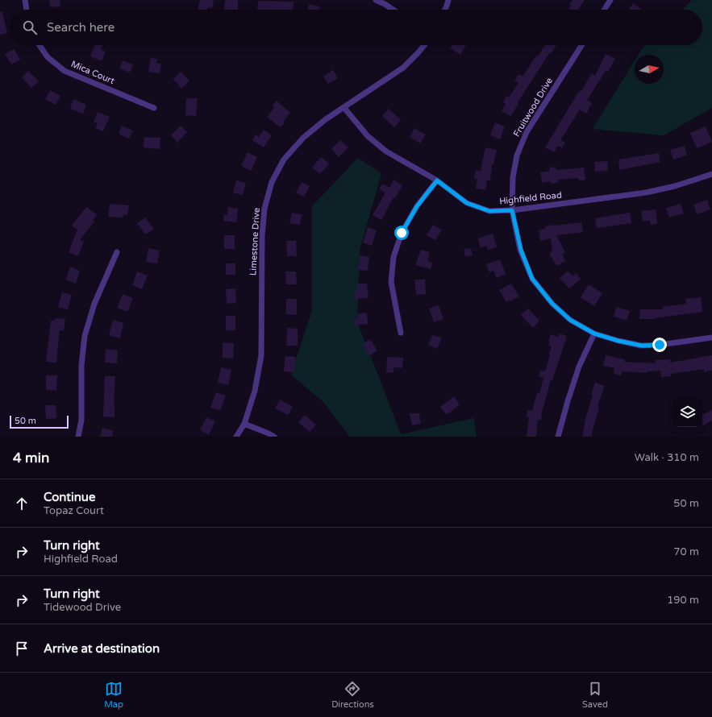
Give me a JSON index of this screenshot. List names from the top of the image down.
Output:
{
  "streets": {
    "street": [
      "Mica Court",
      "Fruitwood Drive",
      "Highfield Road",
      "Limestone Drive"
    ]
  },
  "crossings": [
    ["Fruitwood Drive", "Highfield Road"],
    ["Highfield Road", "Limestone Drive"]
  ],
  "scale_bar": "50 m",
  "north": "right",
  "page": {
    "search": "Search here",
    "scale": "50 m",
    "heading": ["4 min", "Walk · 310 m"],
    "list": [
      ["Continue", "Topaz Court", "50 m"],
      ["Turn right", "Highfield Road", "70 m"],
      ["Turn right", "Tidewood Drive", "190 m"],
      "Arrive at destination"
    ],
    "nav": ["Map", "Directions", "Saved"]
  }
}
